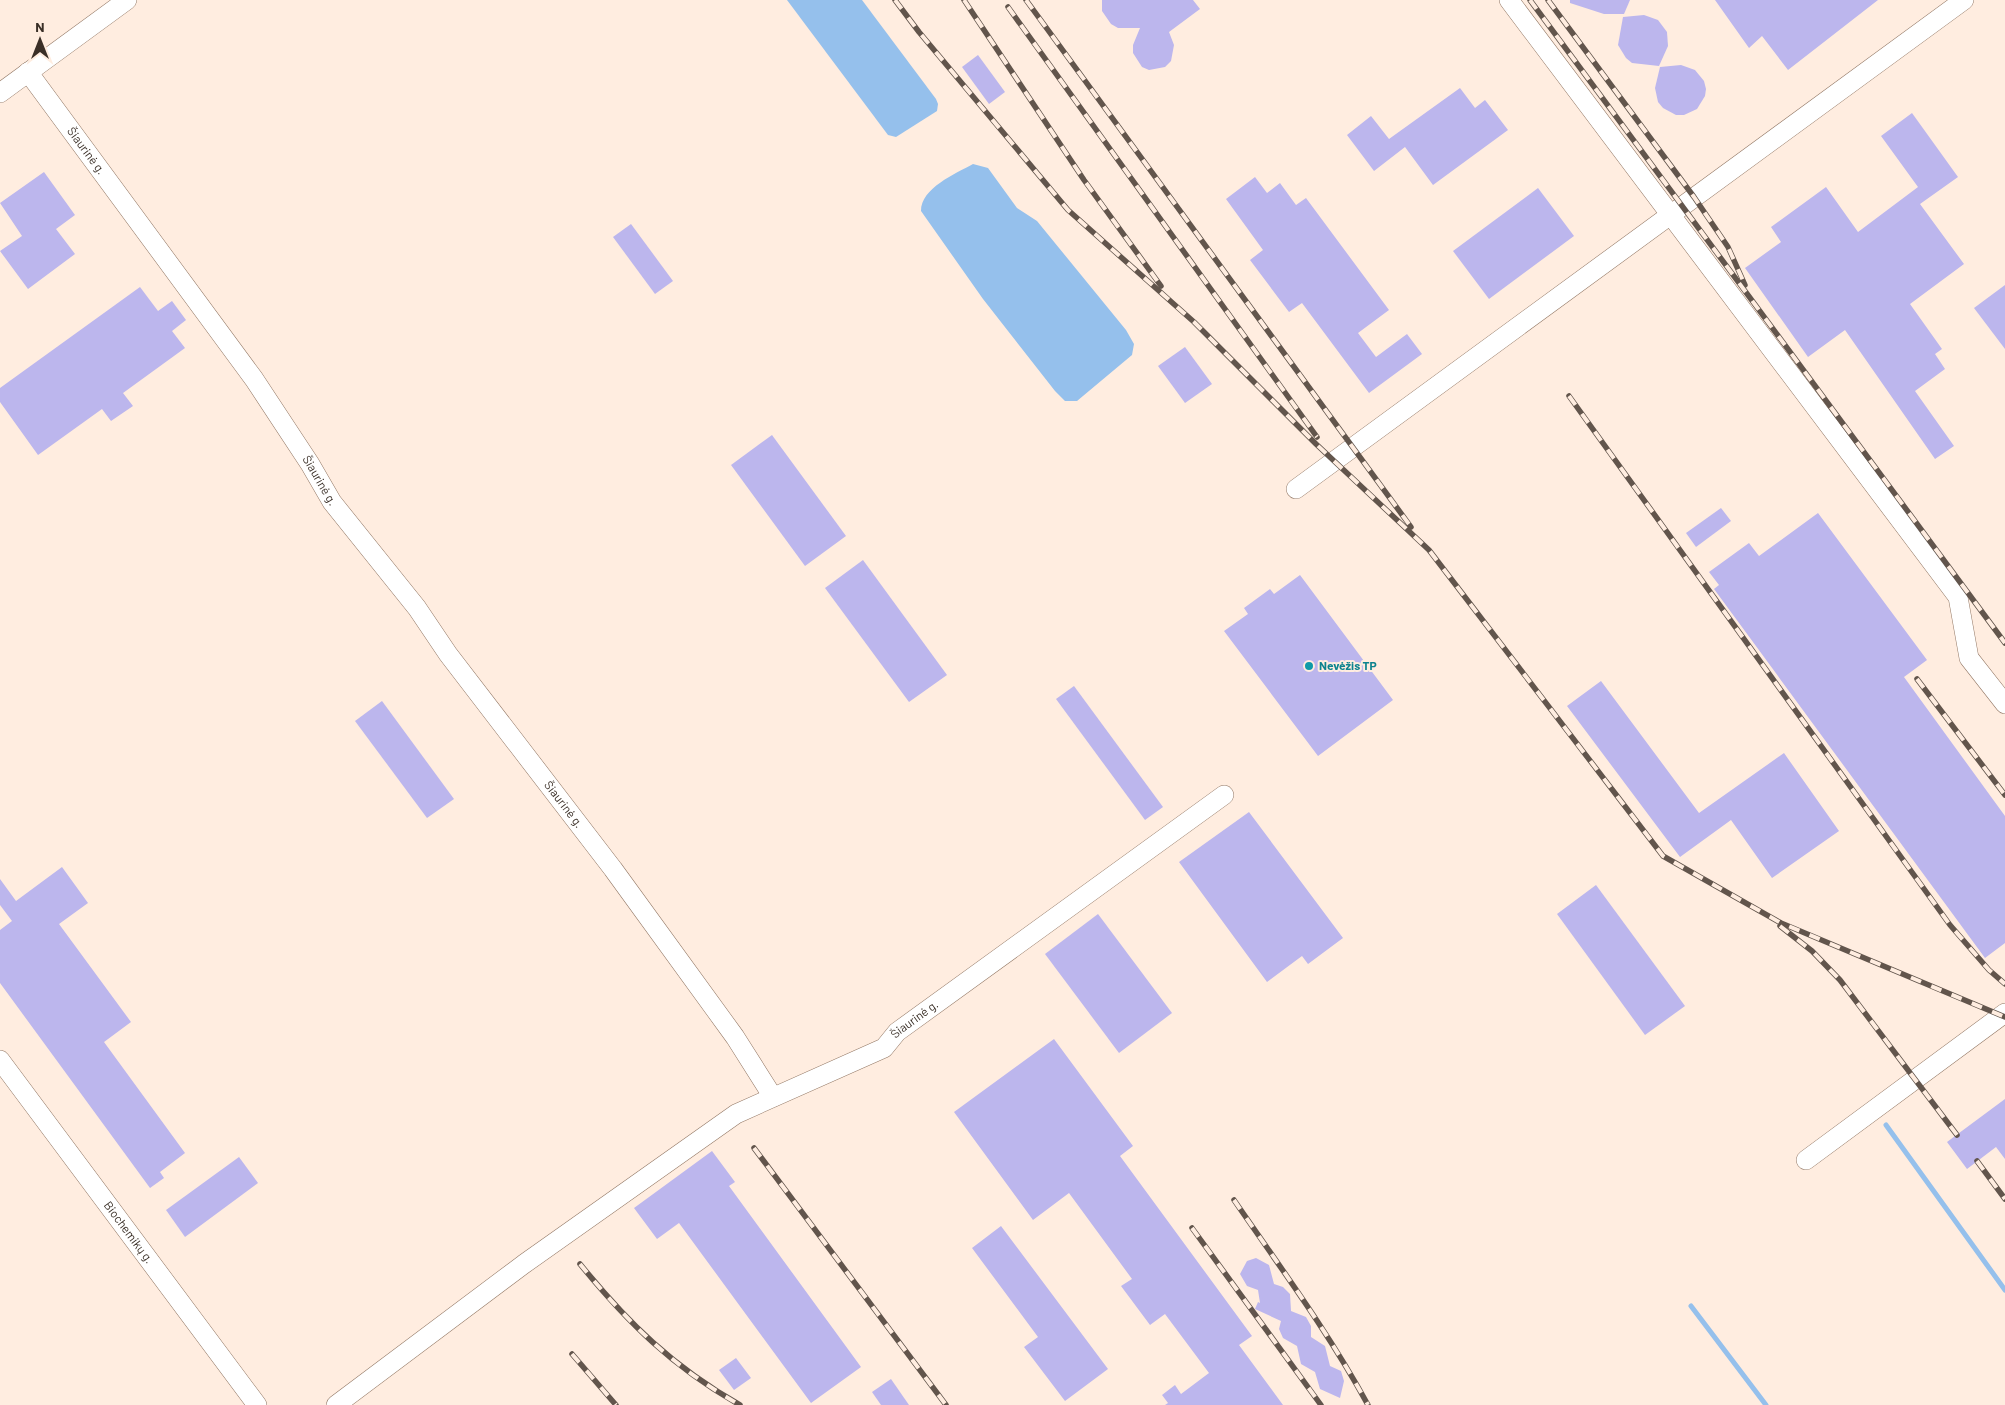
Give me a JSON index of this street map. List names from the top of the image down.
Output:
{
  "streets": {
    "street": ["Šiaurinė g.", "Biochemikų g."]
  },
  "places": ["Nevėžis TP"],
  "north": "top"
}
